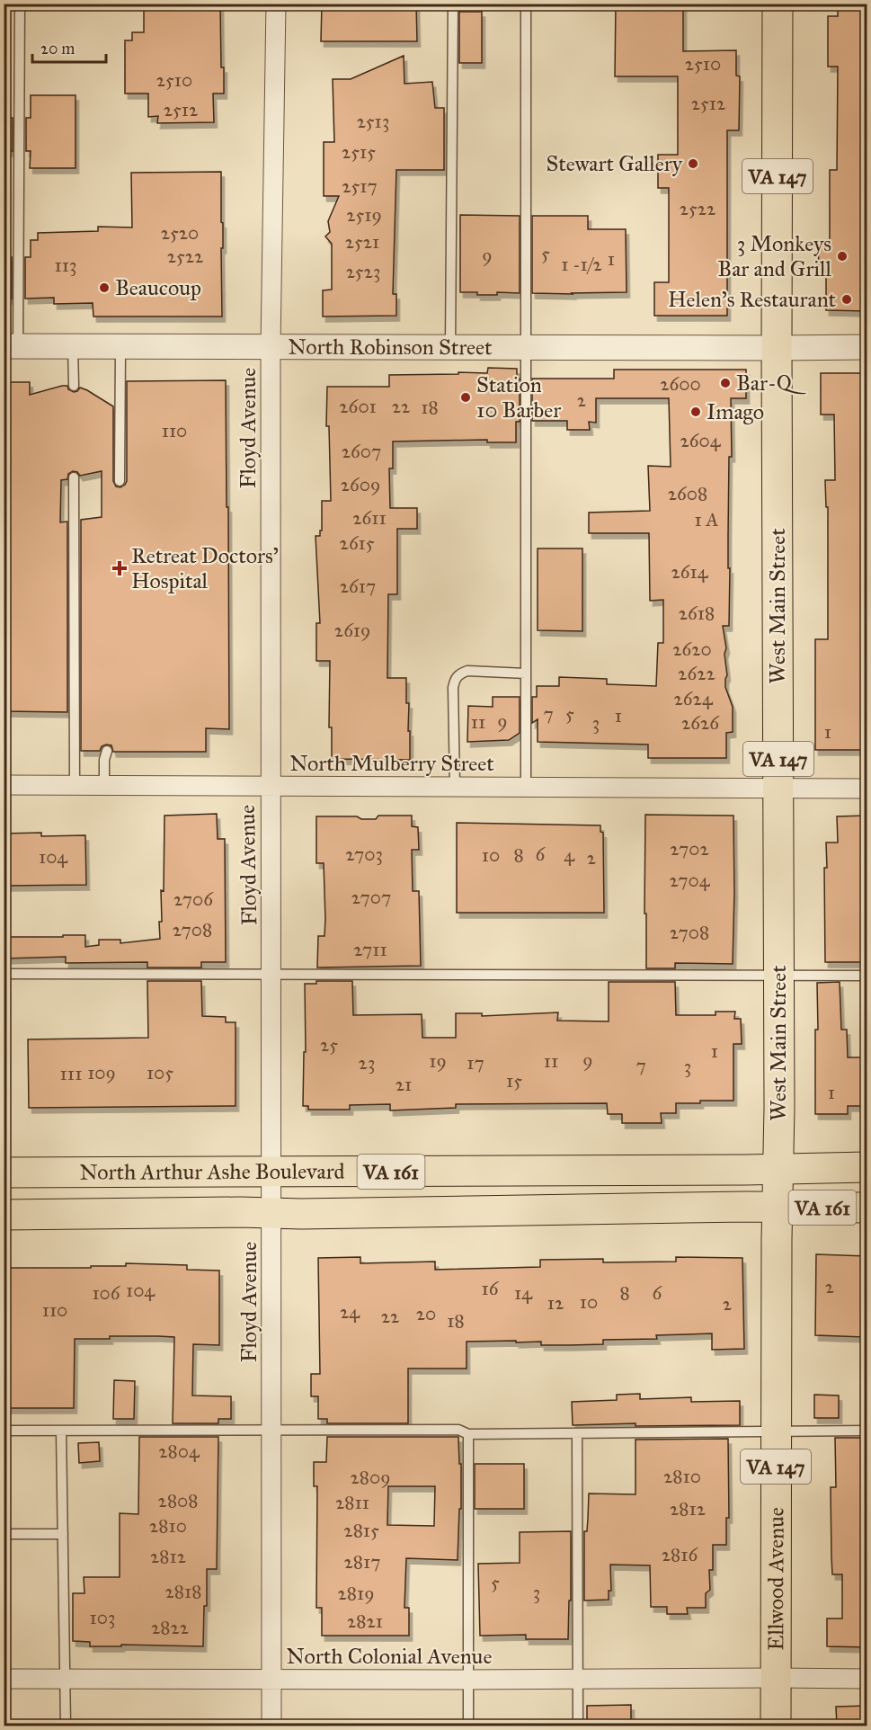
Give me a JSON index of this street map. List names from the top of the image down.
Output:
{
  "streets": {
    "main road": [
      "VA 147",
      "West Main Street",
      "North Arthur Ashe Boulevard",
      "VA 161",
      "Ellwood Avenue"
    ],
    "street": [
      "North Robinson Street",
      "Floyd Avenue",
      "North Mulberry Street",
      "North Colonial Avenue"
    ]
  },
  "crossings": [
    ["North Robinson Street", "Floyd Avenue"],
    ["North Robinson Street", "West Main Street"],
    ["Floyd Avenue", "North Mulberry Street"],
    ["Floyd Avenue", "North Arthur Ashe Boulevard"],
    ["Floyd Avenue", "North Colonial Avenue"],
    ["West Main Street", "North Mulberry Street"],
    ["West Main Street", "North Arthur Ashe Boulevard"],
    ["West Main Street", "VA 161"],
    ["West Main Street", "Ellwood Avenue"],
    ["North Arthur Ashe Boulevard", "VA 161"],
    ["North Arthur Ashe Boulevard", "Ellwood Avenue"],
    ["VA 161", "Ellwood Avenue"],
    ["Ellwood Avenue", "North Colonial Avenue"]
  ],
  "places": {
    "other": [
      "Stewart Gallery",
      "3 Monkeys Bar and Grill",
      "Beaucoup",
      "Helen's Restaurant",
      "Bar-Q",
      "Station 10 Barber",
      "Imago"
    ],
    "health": ["Retreat Doctors' Hospital"]
  },
  "house_numbers": [
    "2510",
    "2510",
    "2512",
    "2512",
    "2513",
    "2515",
    "2517",
    "2522",
    "2519",
    "2520",
    "2521",
    "5",
    "9",
    "2522",
    "1",
    "1 -1/2",
    "113",
    "2523",
    "2600",
    "2",
    "2601",
    "22",
    "18",
    "110",
    "2604",
    "2607",
    "2609",
    "2608",
    "2611",
    "1 A",
    "2615",
    "2614",
    "2617",
    "2618",
    "2619",
    "2620",
    "2622",
    "2624",
    "7",
    "5",
    "1",
    "9",
    "11",
    "3",
    "2626",
    "1",
    "2702",
    "2703",
    "6",
    "10",
    "8",
    "4",
    "104",
    "2",
    "2704",
    "2707",
    "2706",
    "2708",
    "2708",
    "2711",
    "25",
    "1",
    "9",
    "19",
    "11",
    "23",
    "17",
    "7",
    "3",
    "109",
    "105",
    "111",
    "15",
    "21",
    "1",
    "2",
    "16",
    "104",
    "106",
    "14",
    "8",
    "6",
    "10",
    "12",
    "2",
    "110",
    "24",
    "20",
    "22",
    "18",
    "2804",
    "2810",
    "2809",
    "2808",
    "2811",
    "2812",
    "2810",
    "2815",
    "2816",
    "2812",
    "2817",
    "5",
    "2818",
    "3",
    "2819",
    "103",
    "2821",
    "2822"
  ],
  "scale_bar": "20 m"
}
